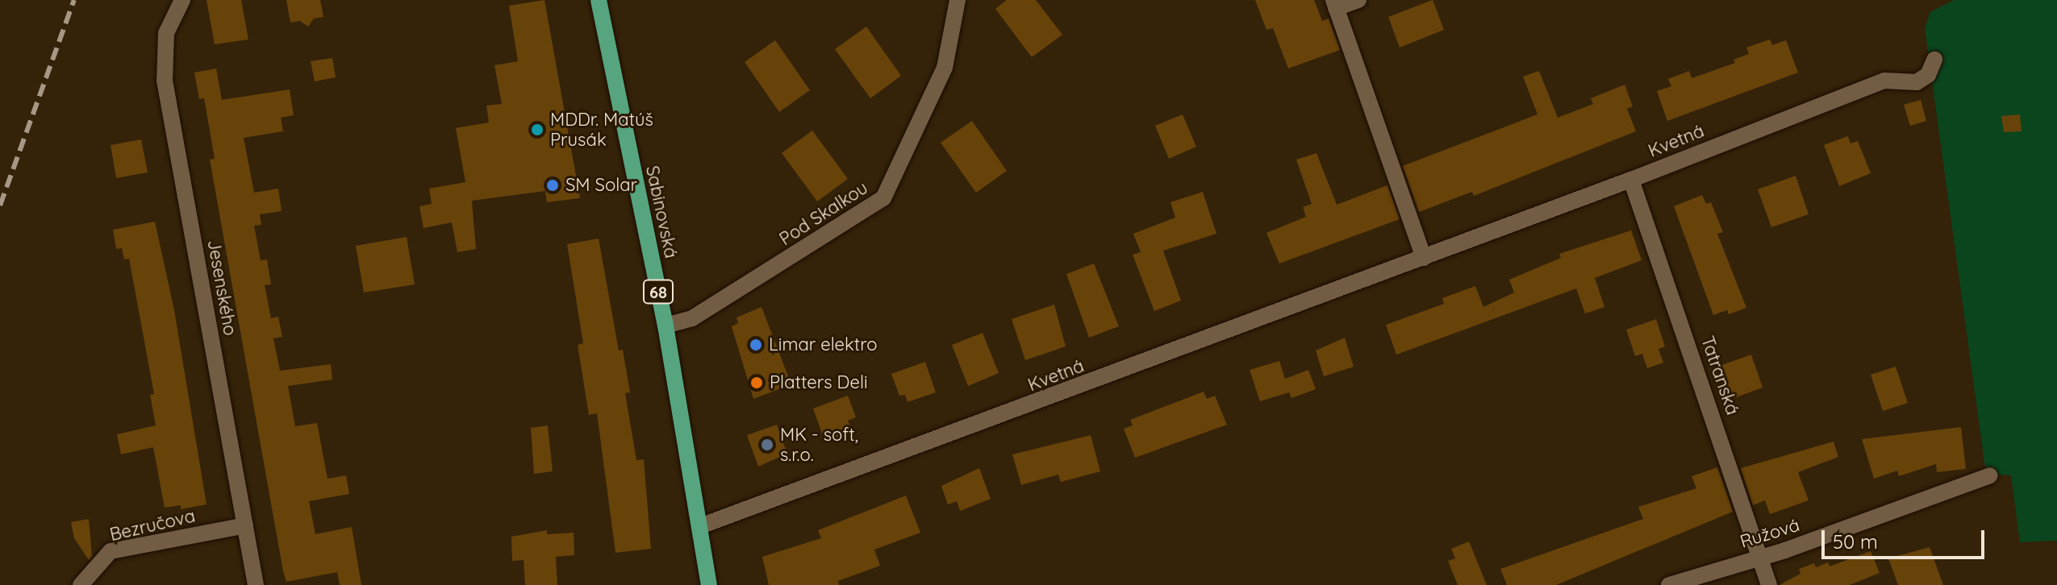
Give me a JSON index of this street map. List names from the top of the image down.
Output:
{
  "streets": {
    "main road": ["Sabinovská", "68"],
    "street": [
      "Kvetná",
      "Pod Skalkou",
      "Jesenského",
      "Tatranská",
      "Bezručova",
      "Ružová"
    ]
  },
  "crossings": [
    ["Kvetná", "Sabinovská"],
    ["Kvetná", "Tatranská"],
    ["Sabinovská", "Pod Skalkou"],
    ["Jesenského", "Bezručova"],
    ["Tatranská", "Ružová"]
  ],
  "places": [
    "MDDr. Matúš Prusák",
    "SM Solar",
    "Limar elektro",
    "Platters Deli",
    "MK - soft, s.r.o."
  ],
  "scale_bar": "50 m"
}
